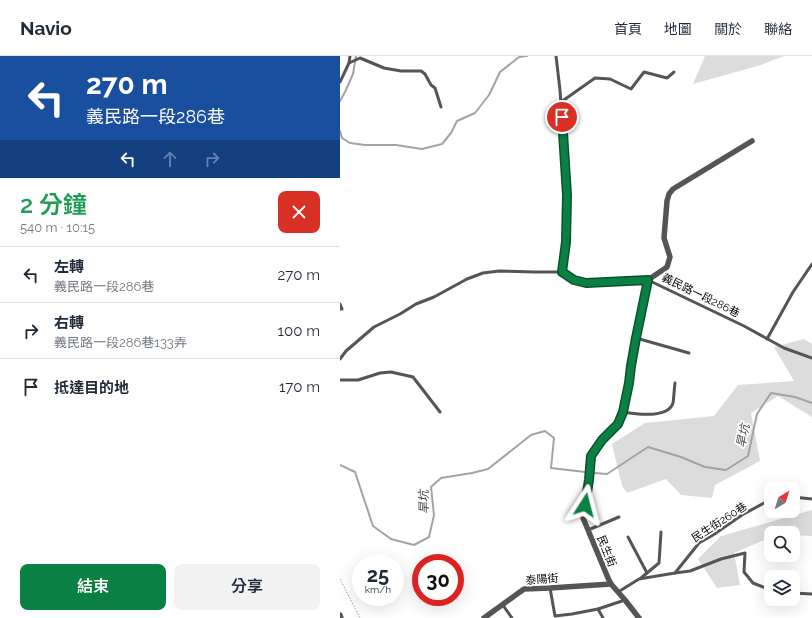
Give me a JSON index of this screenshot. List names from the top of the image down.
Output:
{
  "streets": {
    "street": ["民生街", "泰陽街"],
    "lane": ["義民路一段286巷", "民生街260巷"]
  },
  "crossings": [
    ["義民路一段286巷", "民生街"],
    ["民生街", "泰陽街"]
  ],
  "water": ["旱坑"],
  "north": "top right",
  "page": {
    "header": "Navio",
    "nav": [
      "首頁",
      "地圖",
      "關於",
      "聯絡"
    ],
    "turn": ["270 m", "義民路一段286巷"],
    "heading": ["2 分鐘", "540 m · 10:15"],
    "list": [
      {
        "name": "左轉",
        "note": "義民路一段286巷",
        "value": "270 m"
      },
      {
        "name": "右轉",
        "note": "義民路一段286巷133弄",
        "value": "100 m"
      },
      {
        "name": "抵達目的地",
        "value": "170 m"
      }
    ],
    "speed": "25 km/h",
    "limit": "30",
    "buttons": ["結束", "分享"]
  }
}
